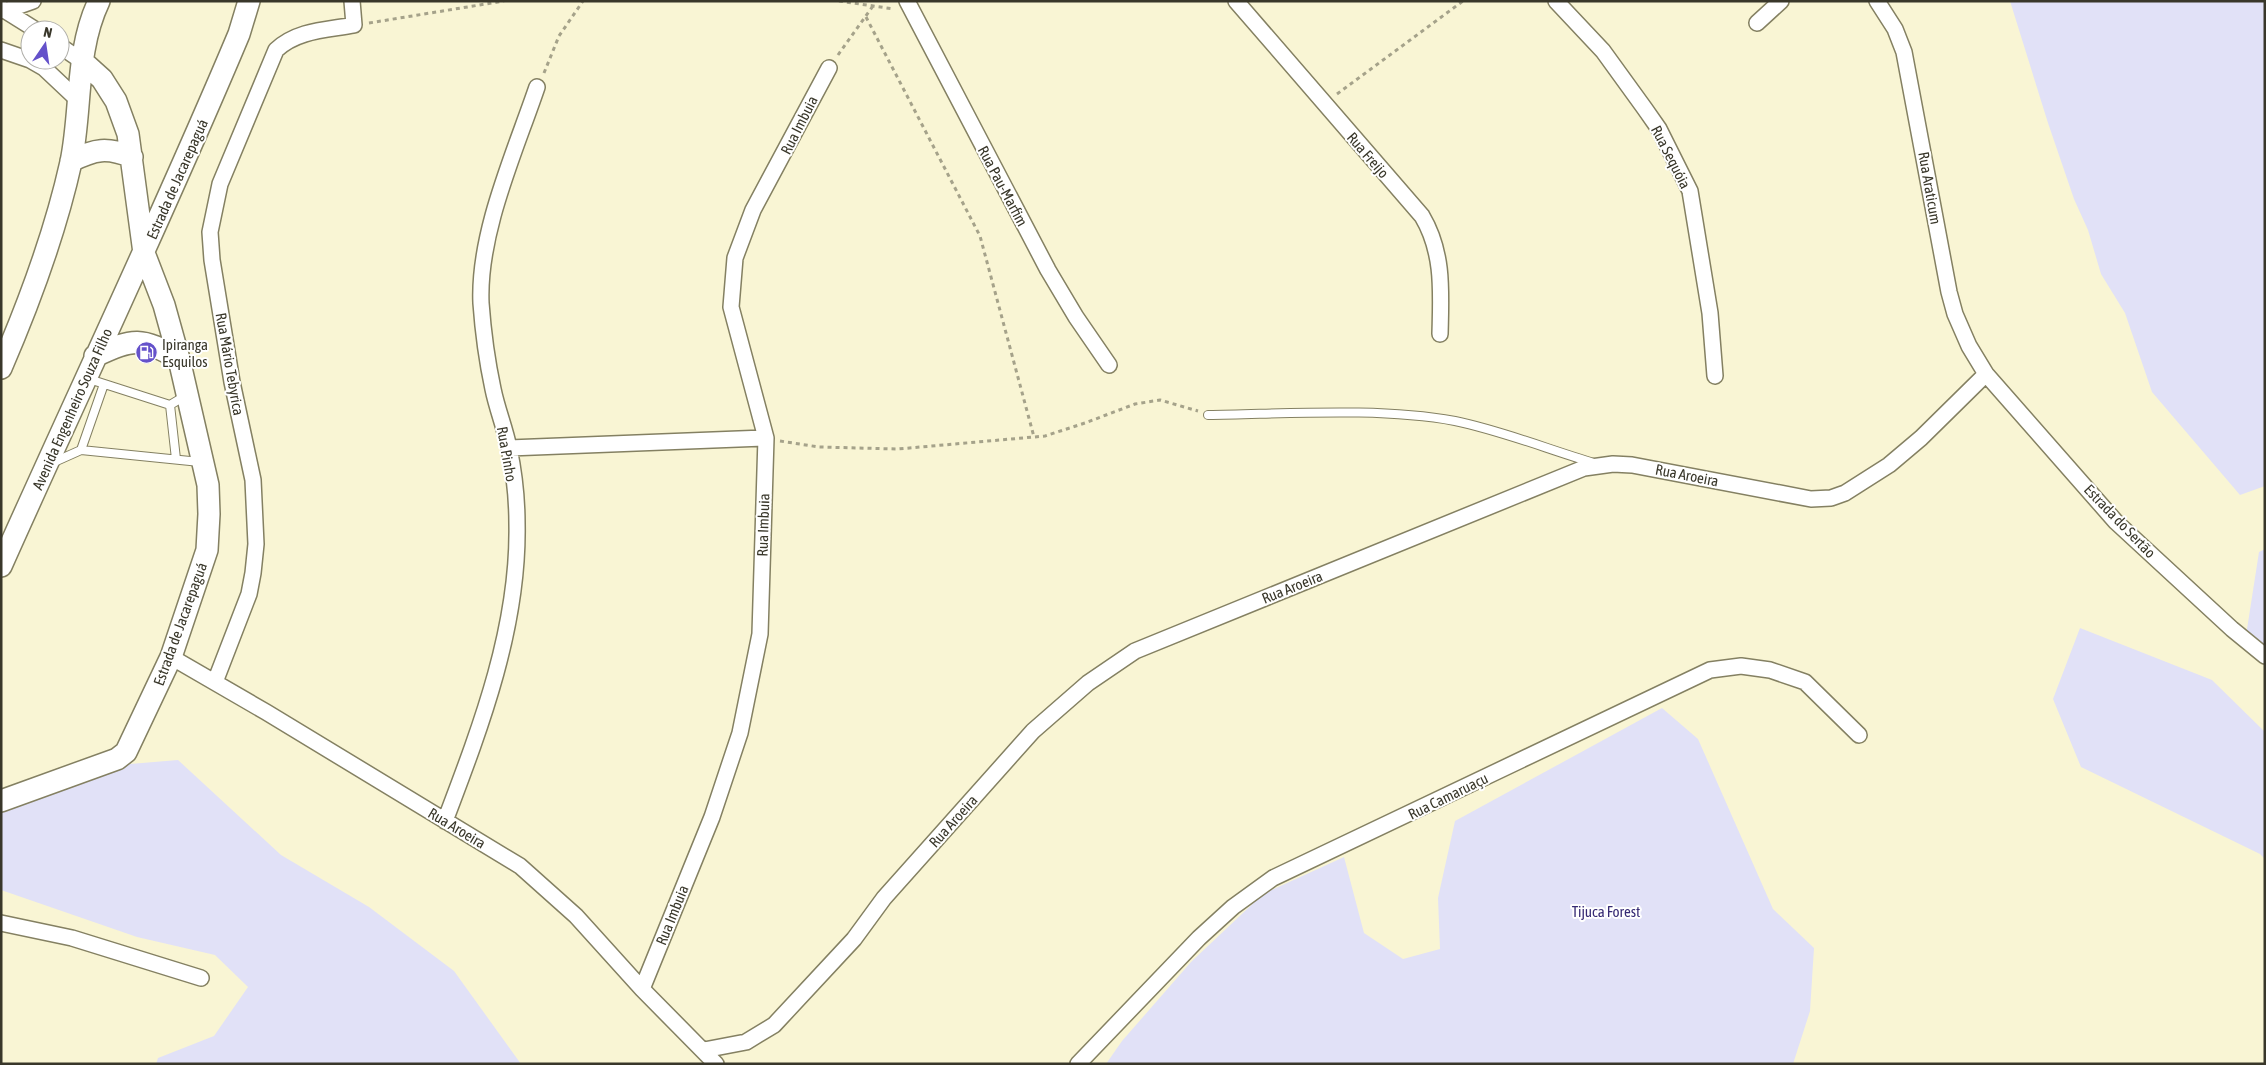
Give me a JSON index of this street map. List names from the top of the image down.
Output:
{
  "streets": {
    "main road": ["Estrada de Jacarepaguá", "Avenida Engenheiro Souza Filho"],
    "street": [
      "Rua Imbuia",
      "Rua Freijo",
      "Rua Sequóia",
      "Rua Pau-Marfim",
      "Rua Araticum",
      "Rua Mário Tebyrica",
      "Rua Pinho",
      "Rua Aroeira",
      "Estrada do Sertão",
      "Rua Camaruaçu"
    ]
  },
  "crossings": [
    ["Rua Imbuia", "Rua Aroeira"],
    ["Estrada de Jacarepaguá", "Avenida Engenheiro Souza Filho"],
    ["Estrada de Jacarepaguá", "Rua Aroeira"],
    ["Rua Araticum", "Rua Aroeira"],
    ["Rua Araticum", "Estrada do Sertão"],
    ["Rua Mário Tebyrica", "Rua Aroeira"],
    ["Rua Pinho", "Rua Aroeira"],
    ["Rua Aroeira", "Estrada do Sertão"]
  ],
  "parks": ["Tijuca Forest"],
  "places": {
    "fuel station": ["Ipiranga Esquilos"]
  },
  "north": "top"
}
